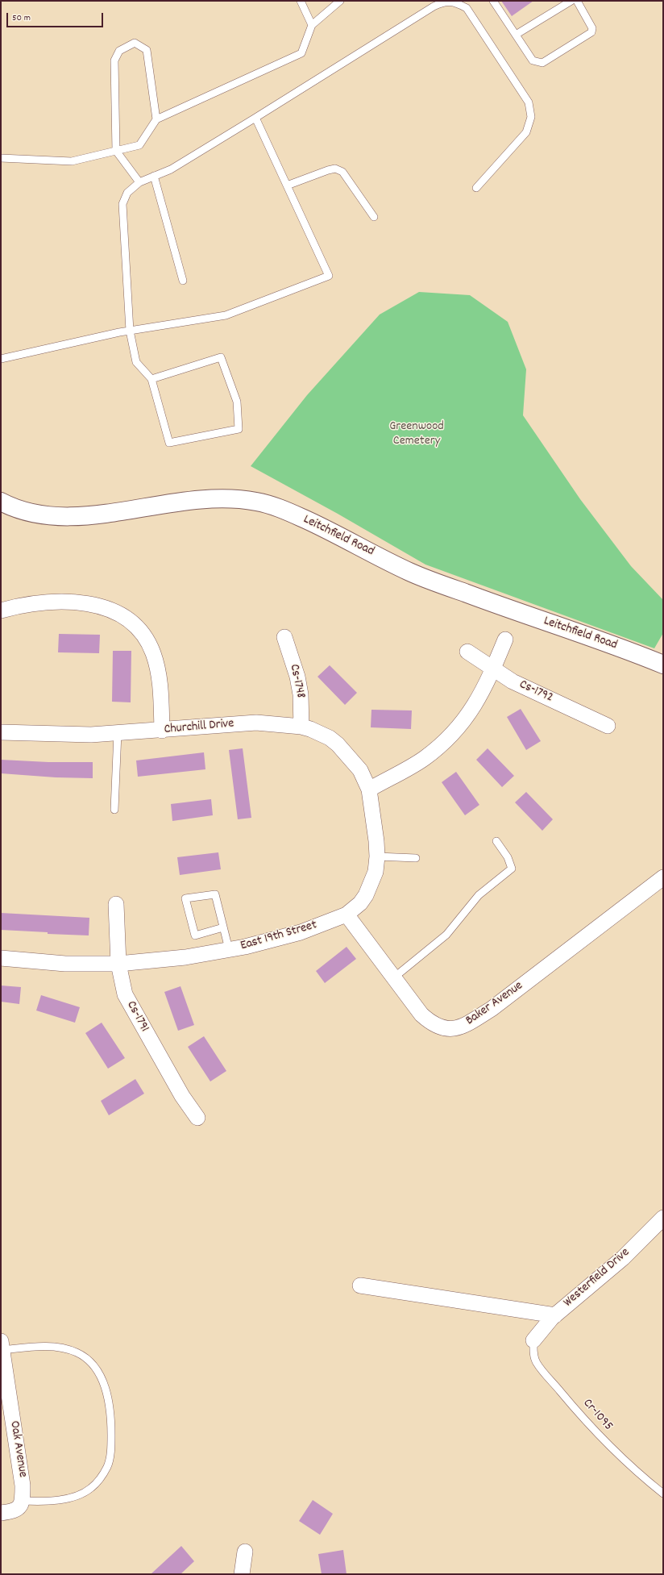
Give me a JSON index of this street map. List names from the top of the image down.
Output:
{
  "streets": {
    "street": [
      "Leitchfield Road",
      "Cs-1748",
      "Cs-1792",
      "Churchill Drive",
      "East 19th Street",
      "Baker Avenue",
      "Cs-1791",
      "Westerfield Drive",
      "Oak Avenue"
    ],
    "lane": ["Cr-1095"]
  },
  "crossings": [
    ["Cs-1748", "Churchill Drive"],
    ["Churchill Drive", "East 19th Street"],
    ["East 19th Street", "Baker Avenue"],
    ["East 19th Street", "Cs-1791"],
    ["Westerfield Drive", "Cr-1095"]
  ],
  "parks": ["Greenwood Cemetery"],
  "scale_bar": "50 m"
}
